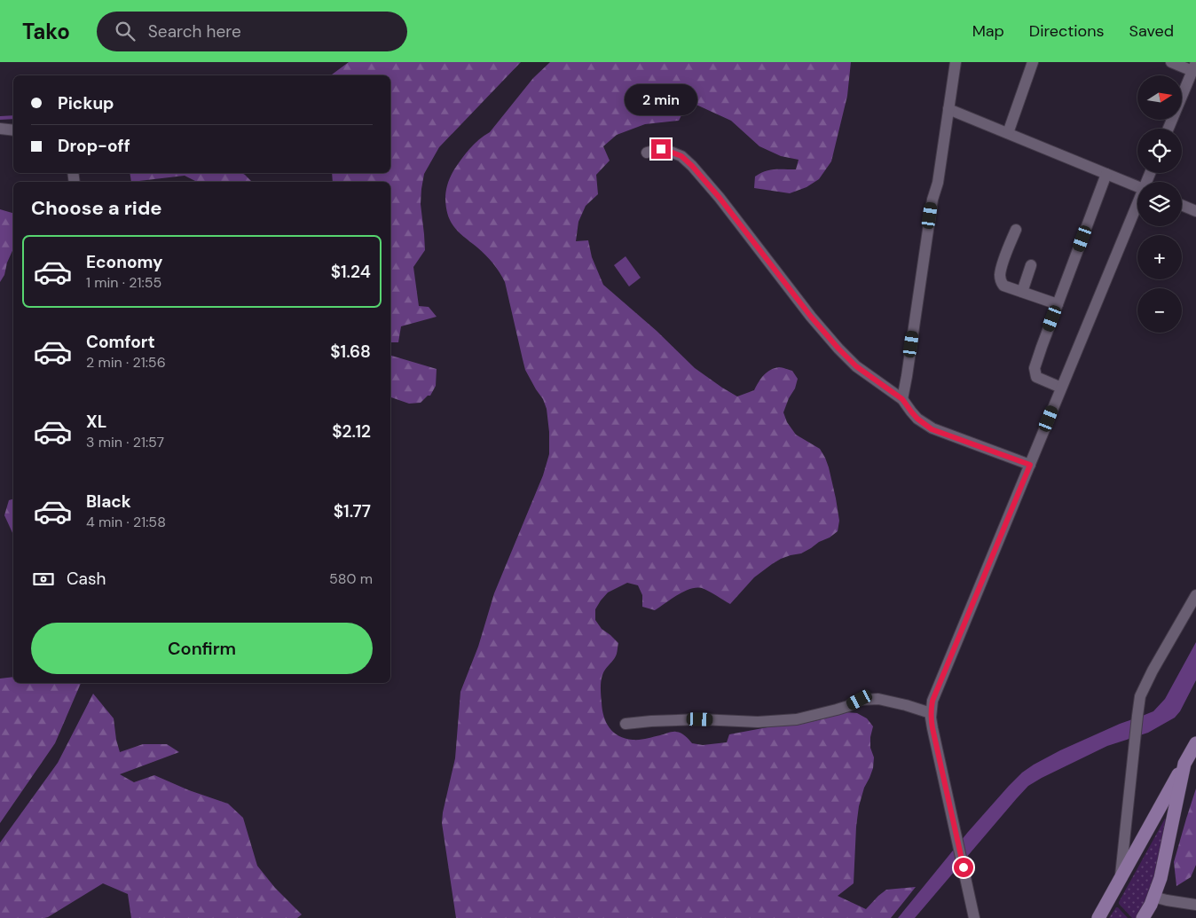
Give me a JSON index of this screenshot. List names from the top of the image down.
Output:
{
  "north": "right",
  "page": {
    "header": "Tako",
    "search": "Search here",
    "nav": ["Map", "Directions", "Saved"],
    "map_buttons": ["+", "−"],
    "banner": ["Pickup", "Drop-off"],
    "bubble": "2 min",
    "heading": "Choose a ride",
    "list": [
      {
        "name": "Economy",
        "note": "1 min · 21:55",
        "value": "$1.24"
      },
      {
        "name": "Comfort",
        "note": "2 min · 21:56",
        "value": "$1.68"
      },
      {
        "name": "XL",
        "note": "3 min · 21:57",
        "value": "$2.12"
      },
      {
        "name": "Black",
        "note": "4 min · 21:58",
        "value": "$1.77"
      }
    ],
    "pay": ["Cash", "580 m"],
    "buttons": "Confirm"
  }
}
